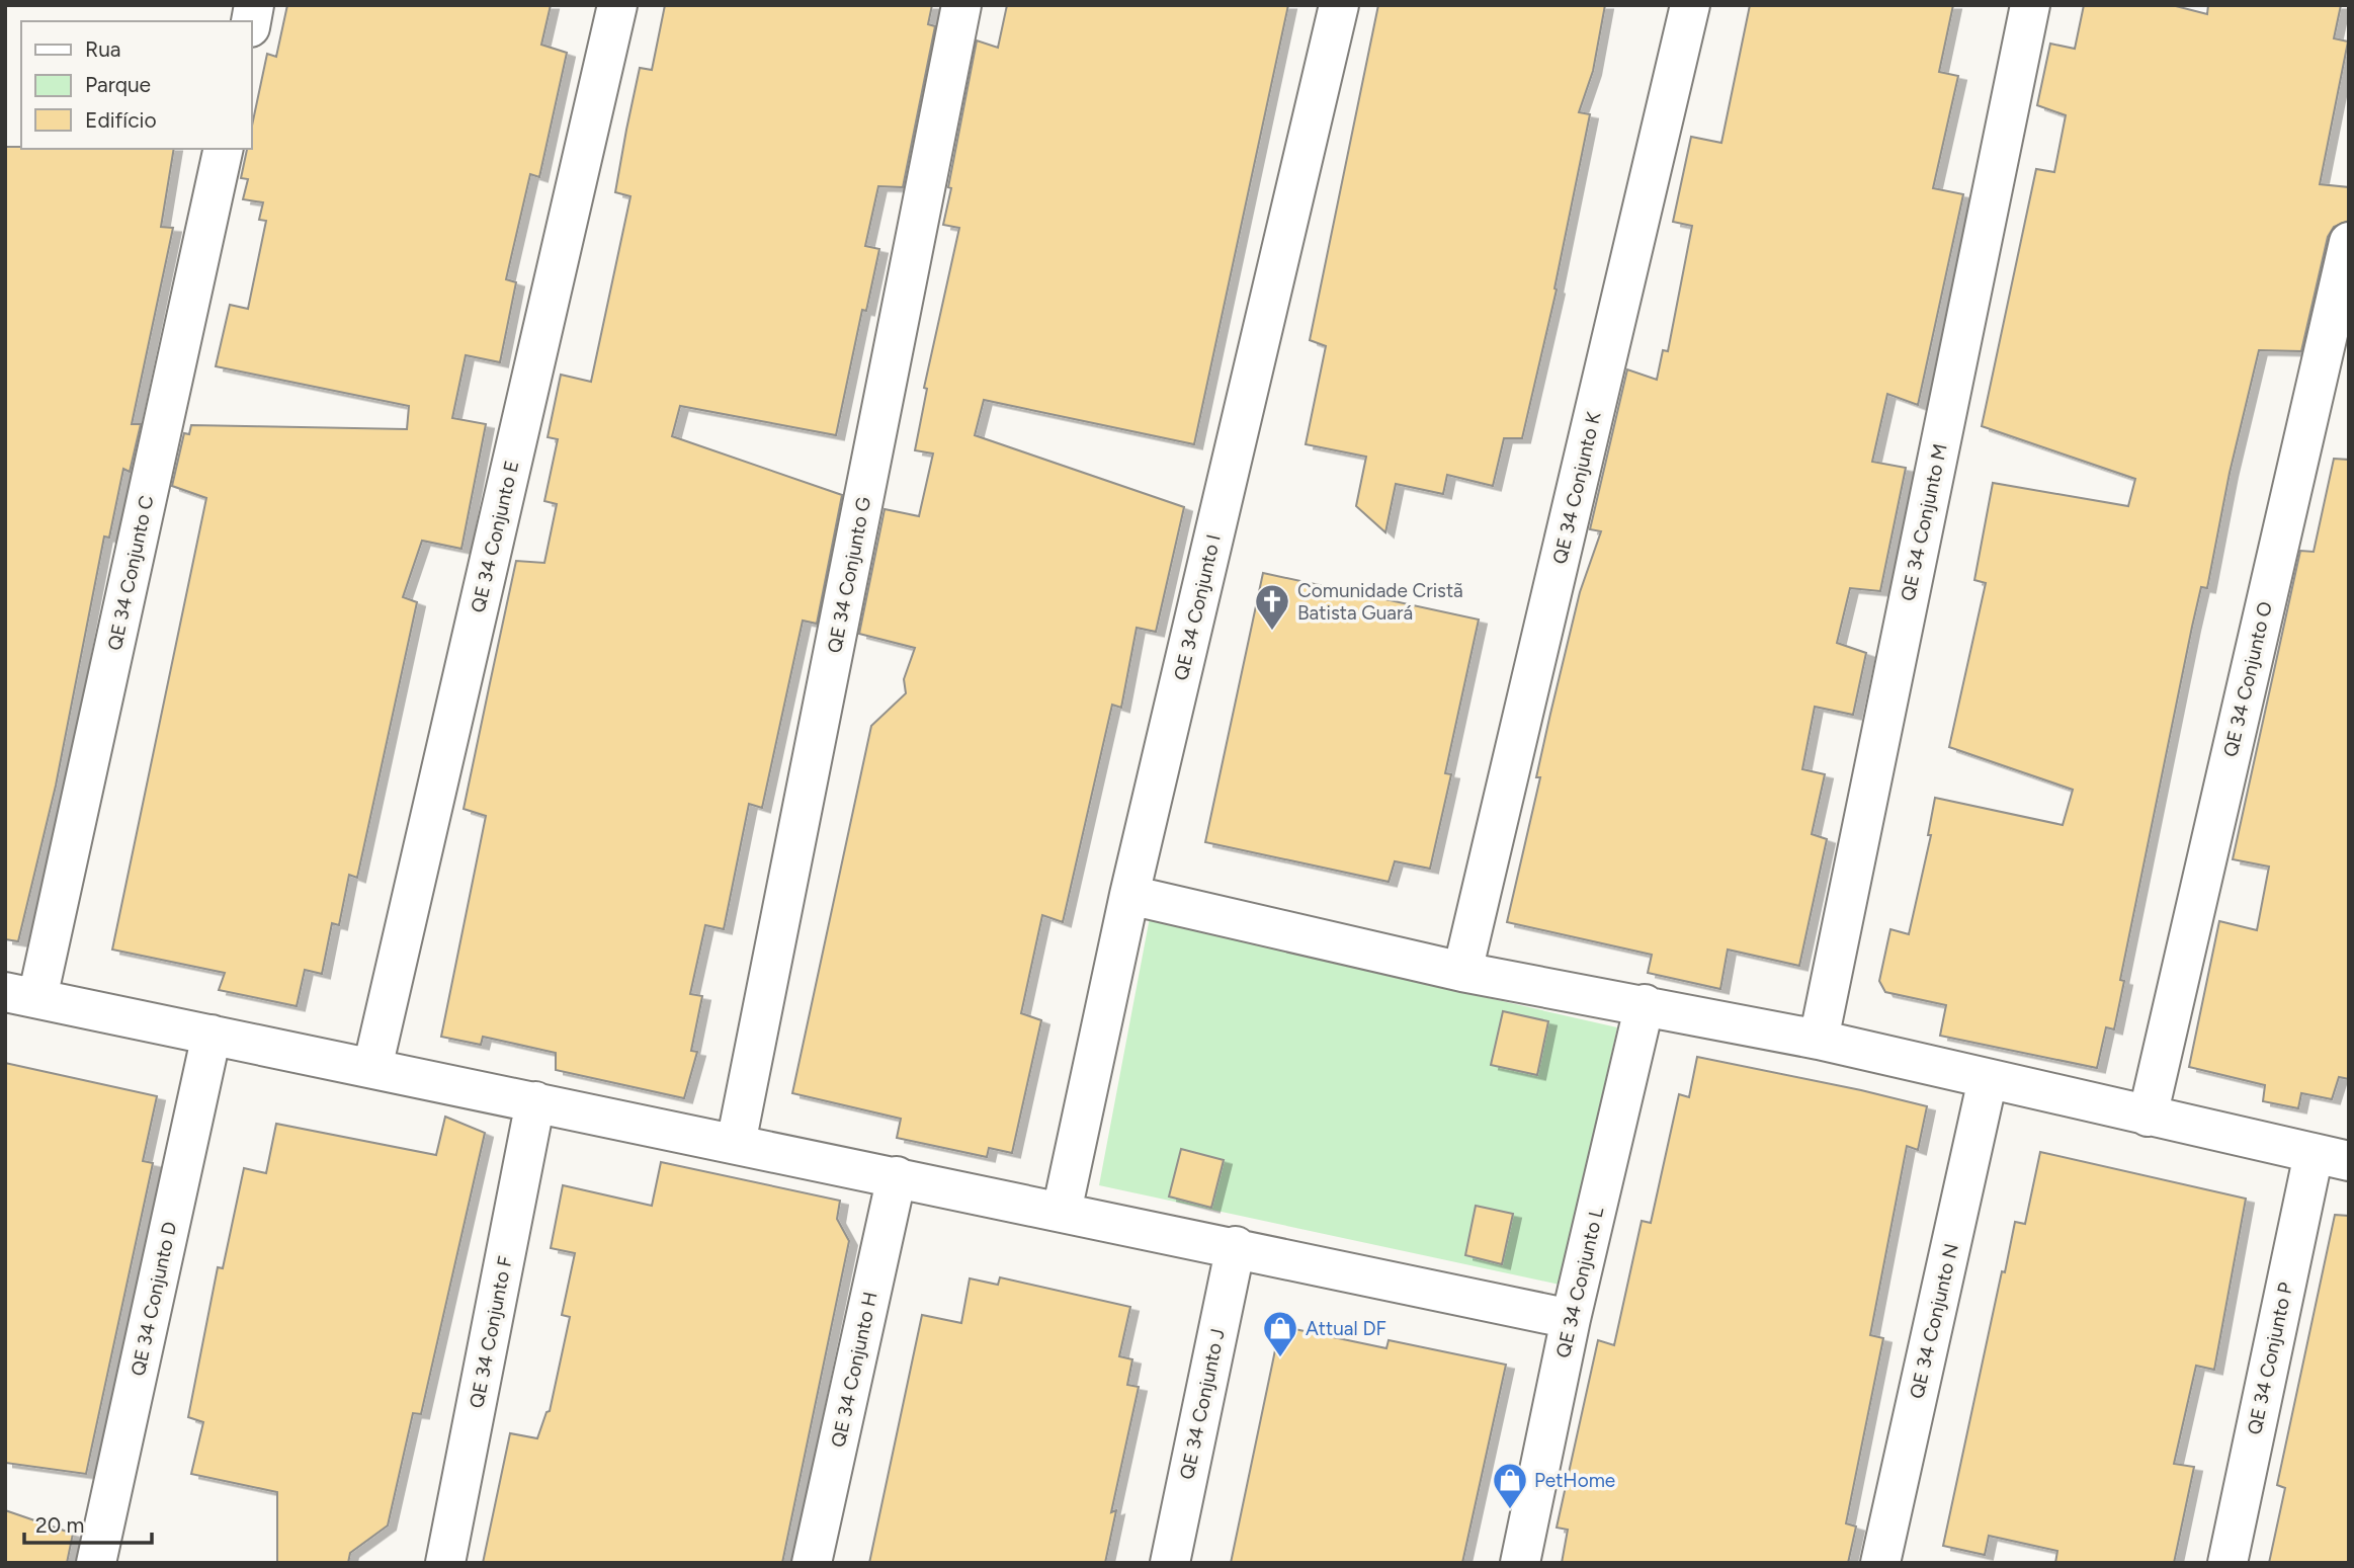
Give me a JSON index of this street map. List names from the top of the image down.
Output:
{
  "streets": {
    "street": [
      "QE 34 Conjunto K",
      "QE 34 Conjunto M",
      "QE 34 Conjunto E",
      "QE 34 Conjunto C",
      "QE 34 Conjunto G",
      "QE 34 Conjunto I",
      "QE 34 Conjunto O",
      "QE 34 Conjunto L",
      "QE 34 Conjunto D",
      "QE 34 Conjunto N",
      "QE 34 Conjunto F",
      "QE 34 Conjunto P",
      "QE 34 Conjunto H",
      "QE 34 Conjunto J"
    ]
  },
  "places": {
    "church": ["Comunidade Cristã Batista Guará"],
    "shop": ["Attual DF", "PetHome"]
  },
  "legend": ["Rua", "Parque", "Edifício"],
  "scale_bar": "20 m"
}
